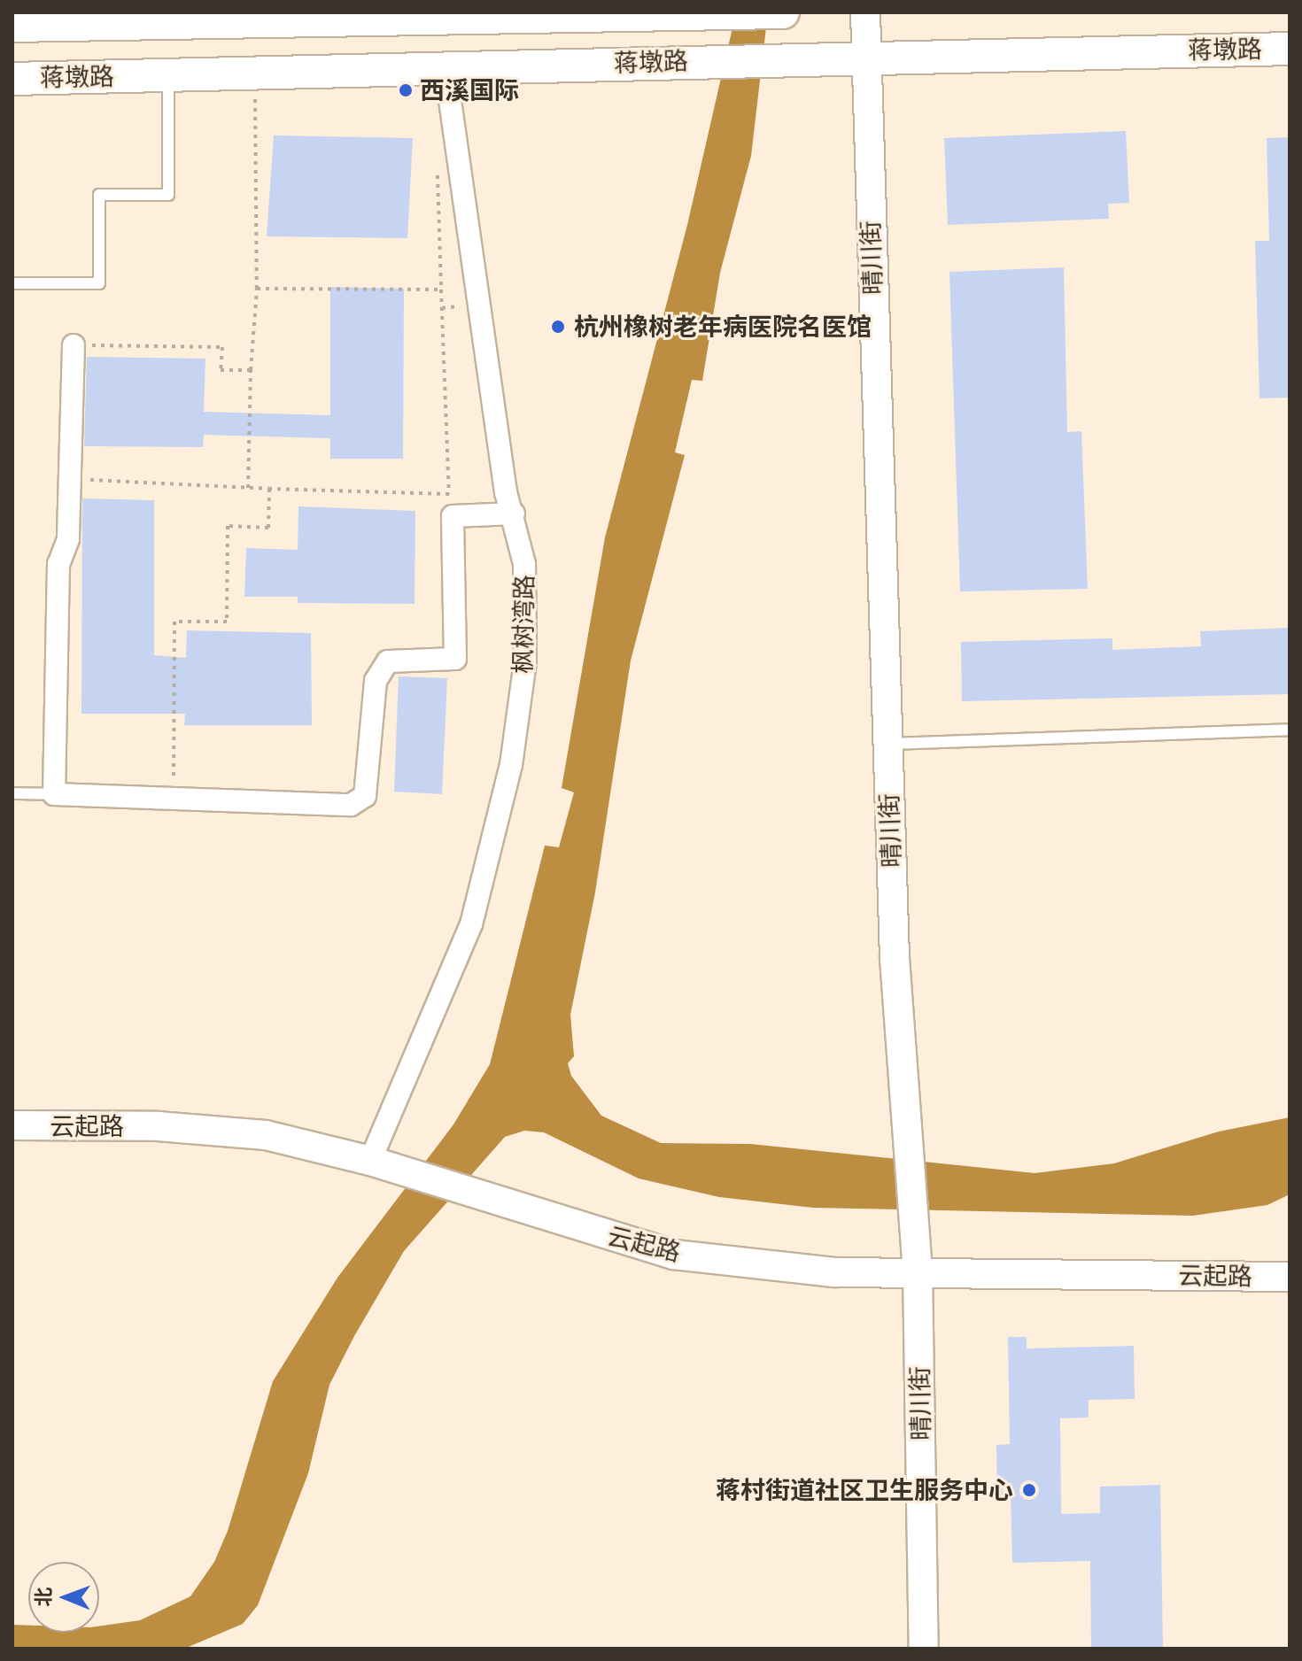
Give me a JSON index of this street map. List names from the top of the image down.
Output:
{
  "streets": {
    "main road": ["蒋墩路"],
    "street": ["晴川街", "枫树湾路", "云起路"]
  },
  "crossings": [
    ["蒋墩路", "晴川街"],
    ["蒋墩路", "枫树湾路"],
    ["晴川街", "云起路"],
    ["枫树湾路", "云起路"]
  ],
  "places": ["西溪国际", "杭州橡树老年病医院名医馆", "蒋村街道社区卫生服务中心"],
  "north": "left"
}
